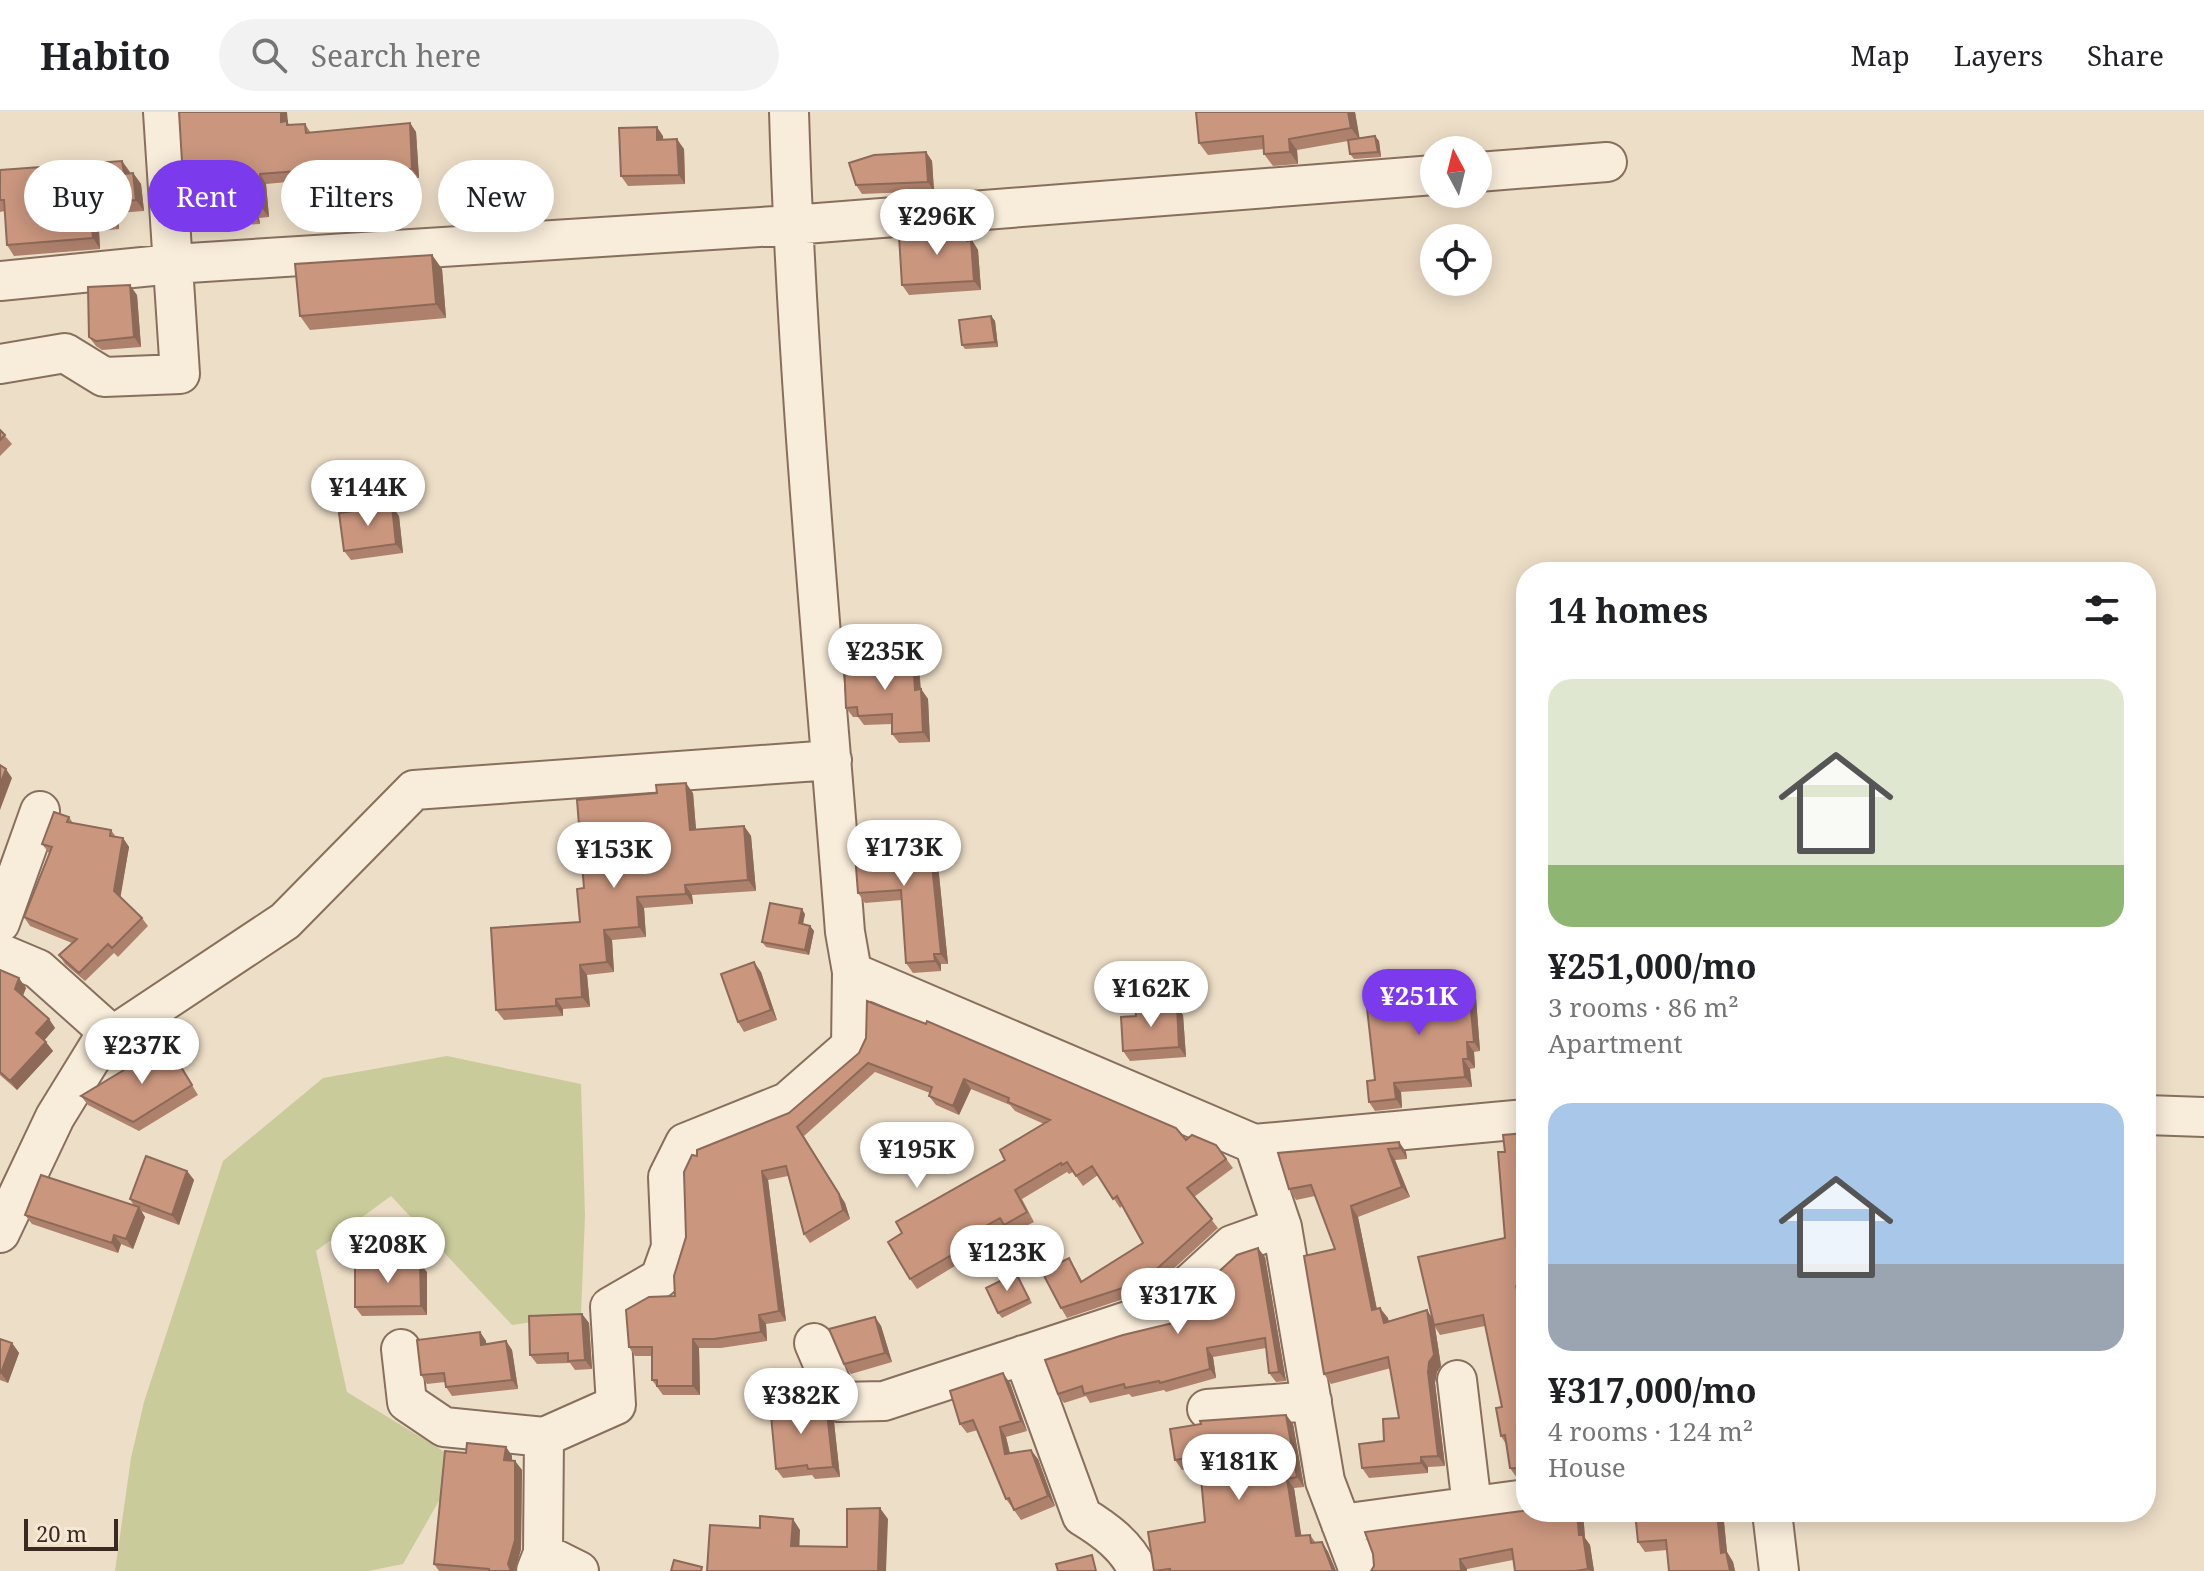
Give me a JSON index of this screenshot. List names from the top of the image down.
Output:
{
  "scale_bar": "20 m",
  "north": "top",
  "page": {
    "header": "Habito",
    "search": "Search here",
    "nav": ["Map", "Layers", "Share"],
    "chip": [
      "Buy",
      "Rent",
      "Filters",
      "New"
    ],
    "price": [
      "¥296K",
      "¥144K",
      "¥235K",
      "¥173K",
      "¥153K",
      "¥162K",
      "¥251K",
      "¥237K",
      "¥195K",
      "¥208K",
      "¥123K",
      "¥317K",
      "¥382K",
      "¥181K"
    ],
    "heading": "14 homes",
    "list": [
      {
        "name": "¥251,000/mo",
        "note": "3 rooms · 86 m² · Apartment"
      },
      {
        "name": "¥317,000/mo",
        "note": "4 rooms · 124 m² · House"
      }
    ],
    "scale": "20 m"
  }
}
